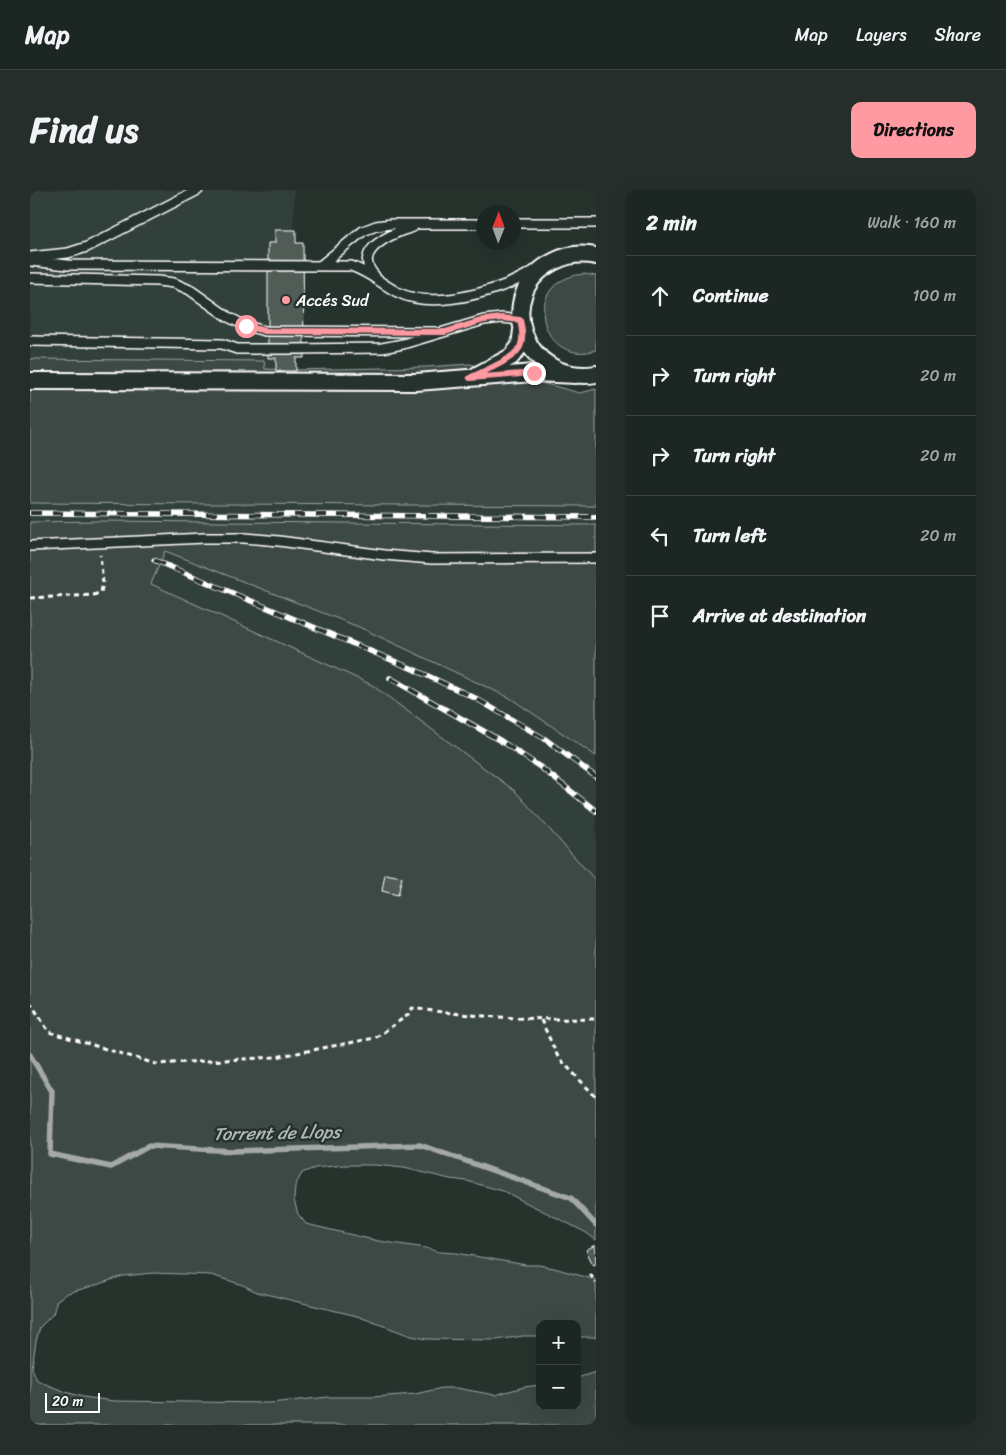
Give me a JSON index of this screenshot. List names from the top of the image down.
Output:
{
  "water": ["Torrent de Llops"],
  "places": ["Accés Sud"],
  "scale_bar": "20 m",
  "north": "top",
  "page": {
    "header": "Map",
    "nav": ["Map", "Layers", "Share"],
    "title": "Find us",
    "buttons": "Directions",
    "heading": ["2 min", "Walk · 160 m"],
    "list": [
      ["Continue", "100 m"],
      ["Turn right", "20 m"],
      ["Turn right", "20 m"],
      ["Turn left", "20 m"],
      "Arrive at destination"
    ],
    "map_buttons": ["+", "−"],
    "scale": "20 m"
  }
}
